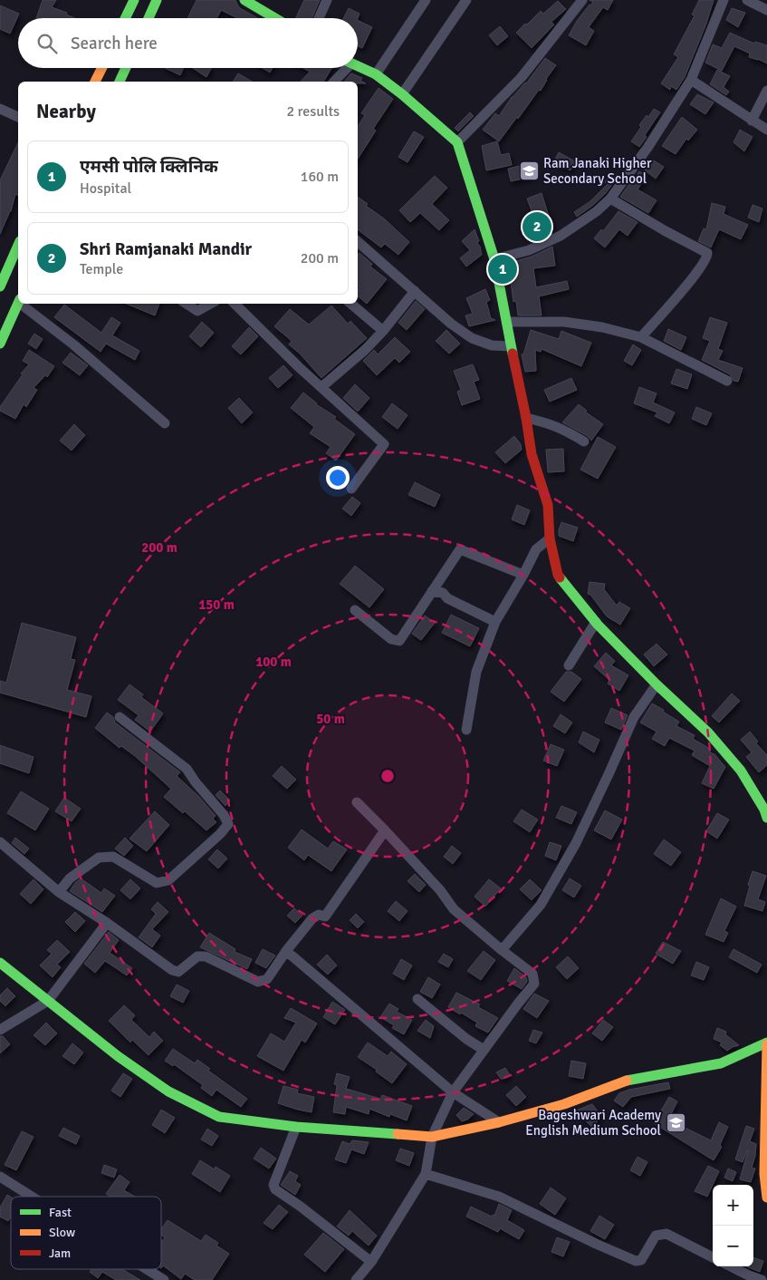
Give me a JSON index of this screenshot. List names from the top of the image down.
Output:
{
  "places": {
    "school or university": ["Ram Janaki Higher Secondary School", "Bageshwari Academy English Medium School"]
  },
  "legend": ["Fast", "Slow", "Jam"],
  "page": {
    "search": "Search here",
    "heading": ["Nearby", "2 results"],
    "list": [
      {
        "mark": "1",
        "name": "एमसी पोलि क्लिनिक",
        "note": "Hospital",
        "value": "160 m"
      },
      {
        "mark": "2",
        "name": "Shri Ramjanaki Mandir",
        "note": "Temple",
        "value": "200 m"
      }
    ],
    "pins": ["2", "1"],
    "map_buttons": ["+", "−"]
  },
  "rings": [
    "200 m",
    "150 m",
    "100 m",
    "50 m"
  ]
}
